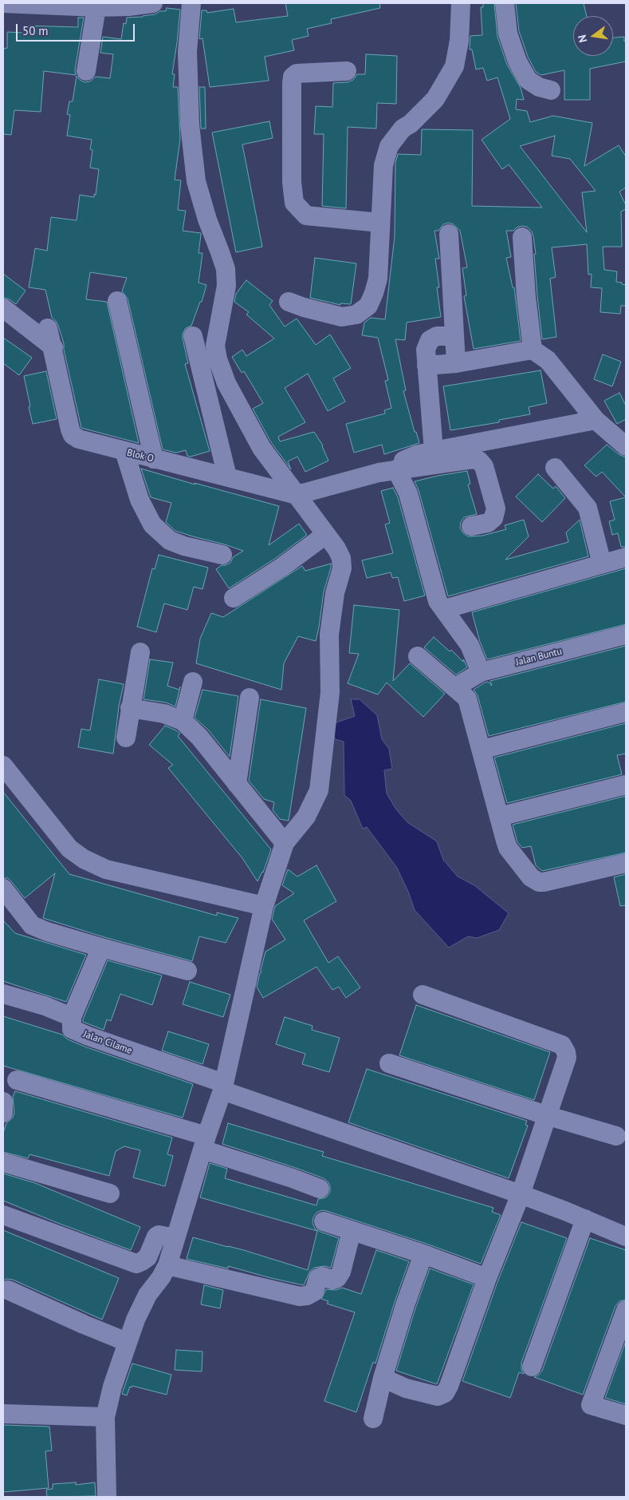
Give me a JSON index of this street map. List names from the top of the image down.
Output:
{
  "streets": {
    "street": ["Blok O", "Jalan Buntu", "Jalan Cilame"]
  },
  "scale_bar": "50 m",
  "north": "left"
}
